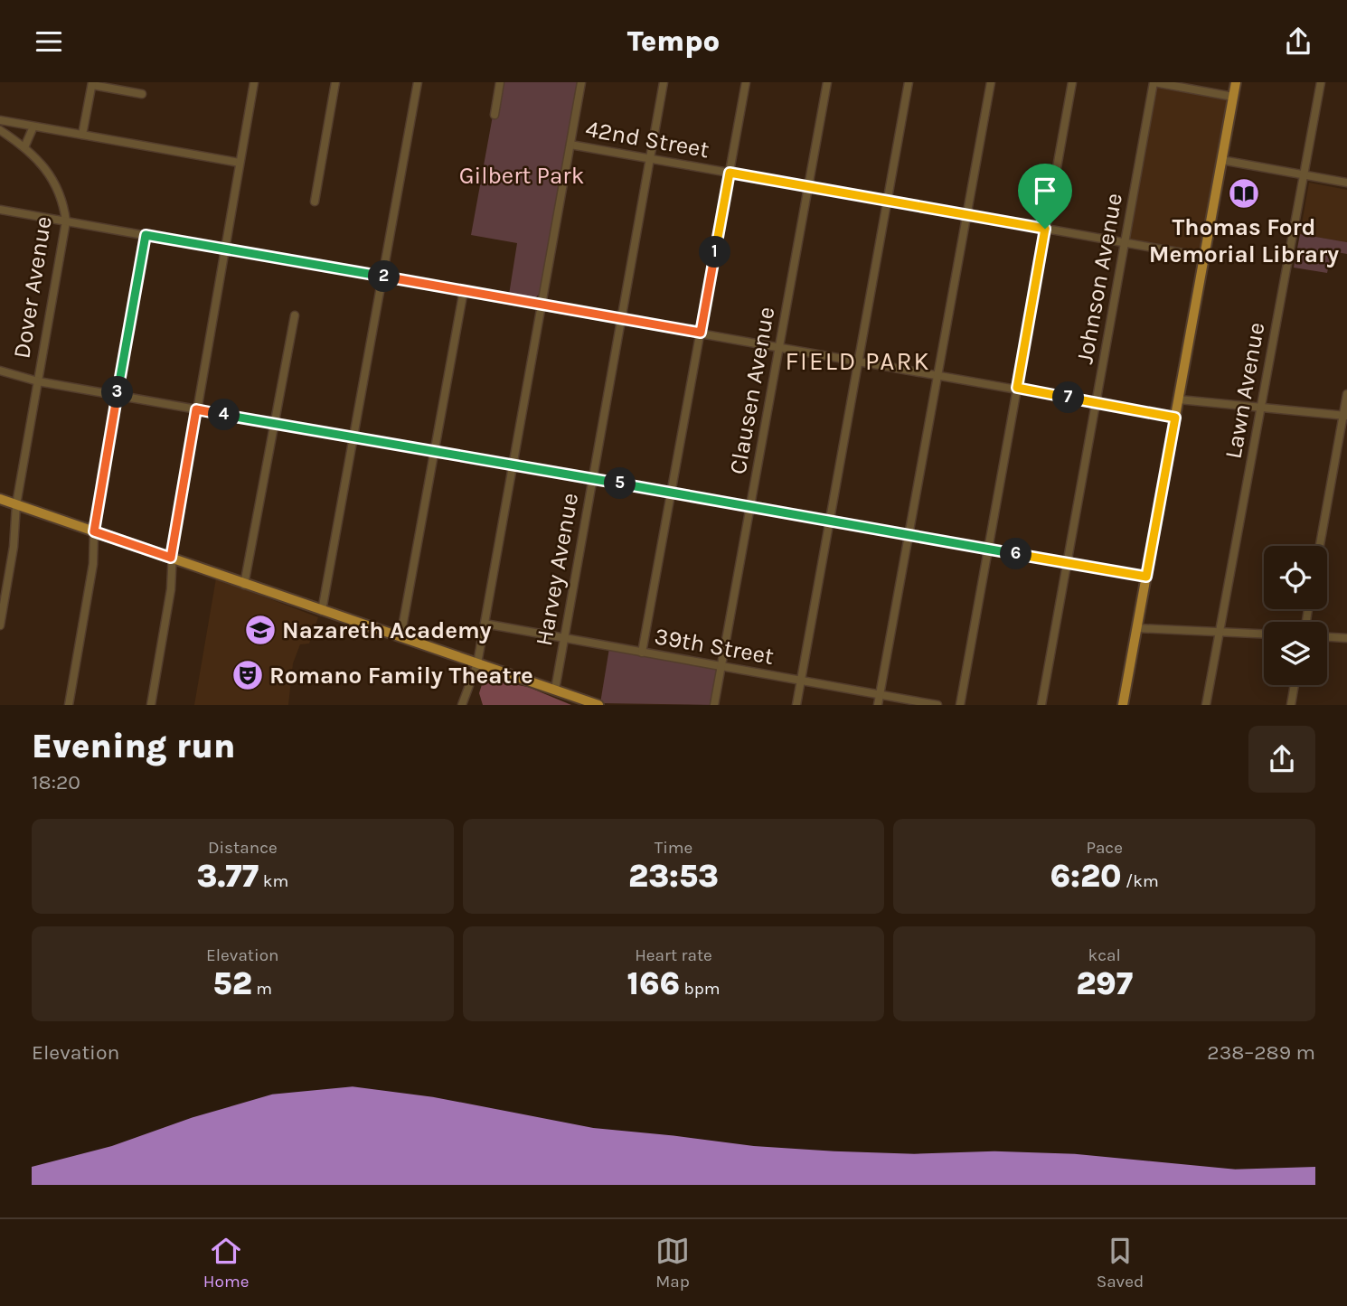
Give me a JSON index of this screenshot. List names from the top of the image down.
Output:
{
  "streets": {
    "street": [
      "42nd Street",
      "Johnson Avenue",
      "Dover Avenue",
      "Clausen Avenue",
      "Lawn Avenue",
      "Harvey Avenue",
      "39th Street"
    ]
  },
  "crossings": [
    ["42nd Street", "Johnson Avenue"],
    ["42nd Street", "Clausen Avenue"],
    ["42nd Street", "Harvey Avenue"],
    ["Clausen Avenue", "39th Street"],
    ["Harvey Avenue", "39th Street"]
  ],
  "districts": ["FIELD PARK"],
  "parks": ["Gilbert Park"],
  "places": {
    "library": ["Thomas Ford Memorial Library"],
    "school or university": ["Nazareth Academy"],
    "theatre": ["Romano Family Theatre"]
  },
  "page": {
    "header": "Tempo",
    "pins": [
      "1",
      "2",
      "3",
      "7",
      "4",
      "5",
      "6"
    ],
    "heading": ["Evening run", "18:20"],
    "stats": [
      ["Distance", "3.77 km"],
      ["Time", "23:53"],
      ["Pace", "6:20 /km"],
      ["Elevation", "52 m"],
      ["Heart rate", "166 bpm"],
      ["kcal", "297"]
    ],
    "chart": ["Elevation", "238–289 m"],
    "tabs": ["Home", "Map", "Saved"]
  }
}
